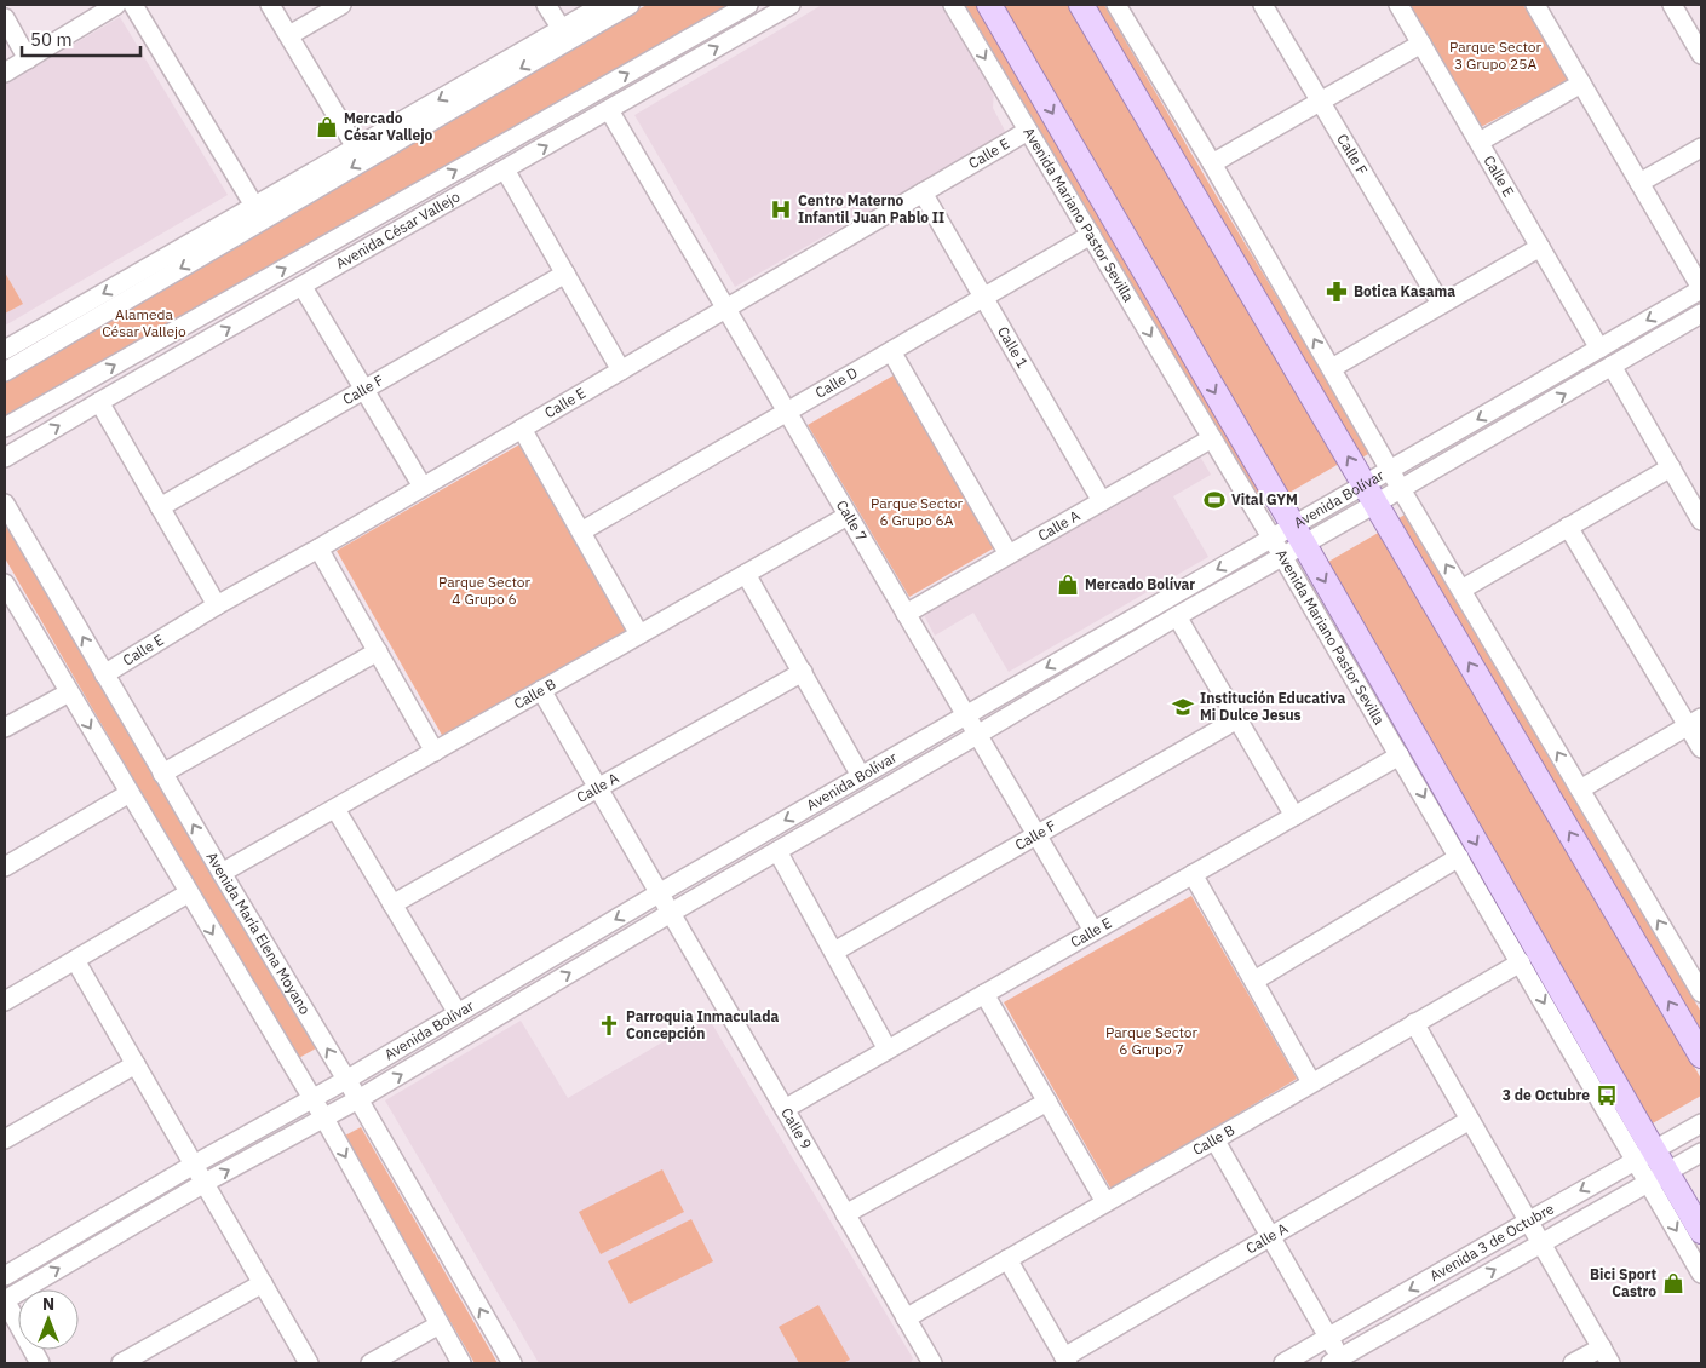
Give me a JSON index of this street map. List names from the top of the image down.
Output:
{
  "streets": {
    "main road": ["Avenida Mariano Pastor Sevilla"],
    "street": [
      "Calle E",
      "Calle F",
      "Avenida César Vallejo",
      "Calle 1",
      "Calle D",
      "Avenida Bolívar",
      "Calle 7",
      "Calle A",
      "Calle B",
      "Avenida María Elena Moyano",
      "Calle 9",
      "Avenida 3 de Octubre"
    ]
  },
  "crossings": [
    ["Calle E", "Avenida Mariano Pastor Sevilla"],
    ["Calle E", "Calle 1"],
    ["Calle E", "Avenida Bolívar"],
    ["Calle E", "Calle 7"],
    ["Calle E", "Avenida María Elena Moyano"],
    ["Calle E", "Calle 9"],
    ["Calle F", "Calle 7"],
    ["Avenida Mariano Pastor Sevilla", "Calle D"],
    ["Avenida Mariano Pastor Sevilla", "Avenida Bolívar"],
    ["Avenida Mariano Pastor Sevilla", "Calle A"],
    ["Avenida Mariano Pastor Sevilla", "Calle B"],
    ["Avenida Mariano Pastor Sevilla", "Avenida 3 de Octubre"],
    ["Avenida César Vallejo", "Calle 7"],
    ["Calle 1", "Calle D"],
    ["Calle 1", "Calle A"],
    ["Calle D", "Calle 7"],
    ["Avenida Bolívar", "Calle 7"],
    ["Avenida Bolívar", "Avenida María Elena Moyano"],
    ["Avenida Bolívar", "Calle 9"],
    ["Calle 7", "Calle A"],
    ["Calle 7", "Calle B"],
    ["Calle A", "Calle 9"],
    ["Calle B", "Avenida María Elena Moyano"],
    ["Calle B", "Calle 9"]
  ],
  "parks": [
    "Parque Sector 3 Grupo 25A",
    "Alameda César Vallejo",
    "Parque Sector 6 Grupo 6A",
    "Parque Sector 4 Grupo 6",
    "Parque Sector 6 Grupo 7"
  ],
  "places": {
    "shop": ["Mercado César Vallejo", "Mercado Bolívar", "Bici Sport Castro"],
    "hospital": ["Centro Materno Infantil Juan Pablo II"],
    "pharmacy": ["Botica Kasama"],
    "sports": ["Vital GYM"],
    "school or university": ["Institución Educativa Mi Dulce Jesus"],
    "church": ["Parroquia Inmaculada Concepción"],
    "bus stop": ["3 de Octubre"]
  },
  "scale_bar": "50 m",
  "north": "top"
}
